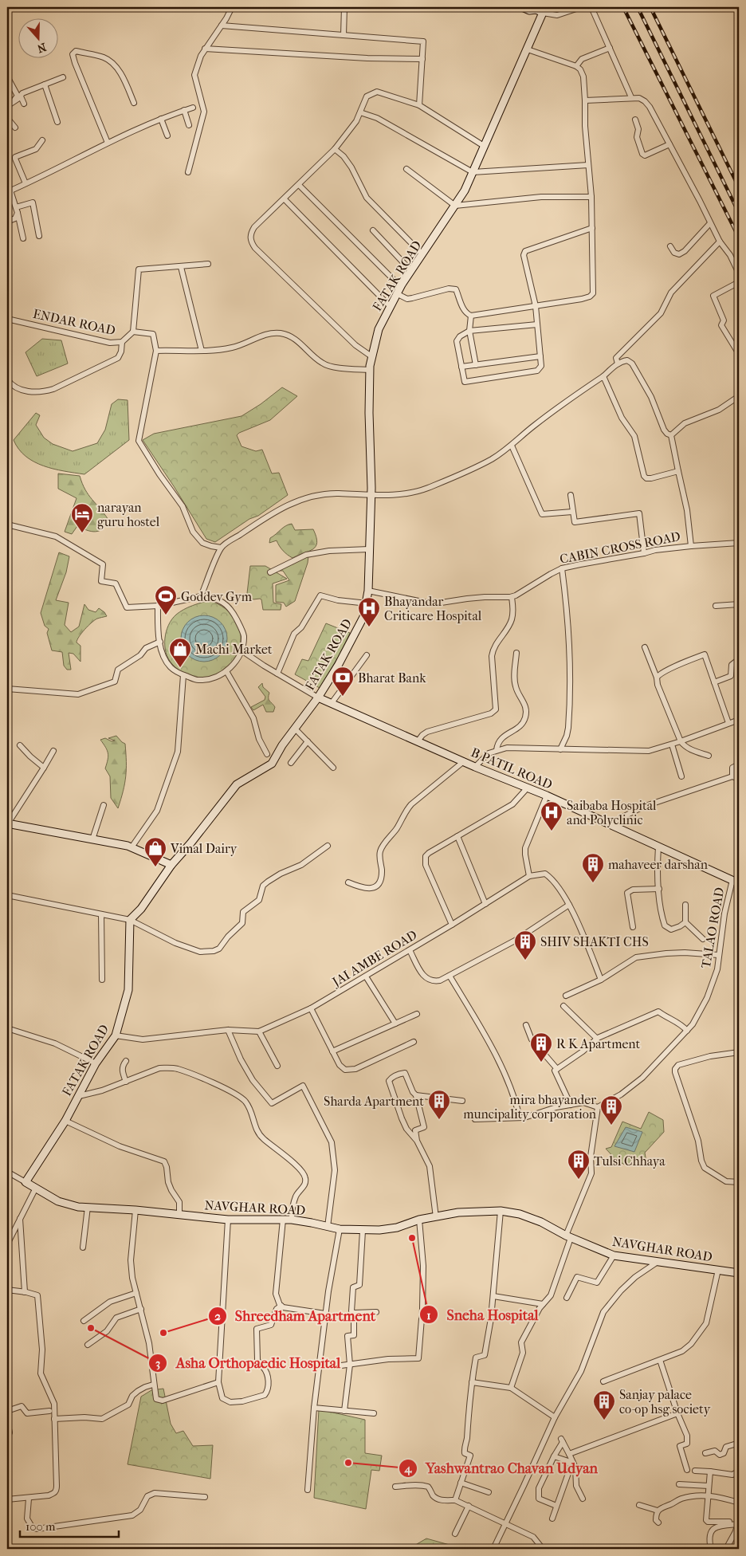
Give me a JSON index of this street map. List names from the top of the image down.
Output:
{
  "streets": {
    "main road": ["FATAK ROAD", "B PATIL ROAD", "NAVGHAR ROAD"],
    "street": [
      "ENDAR ROAD",
      "CABIN CROSS ROAD",
      "TALAO ROAD",
      "JAI AMBE ROAD"
    ]
  },
  "crossings": [
    ["FATAK ROAD", "CABIN CROSS ROAD"],
    ["FATAK ROAD", "B PATIL ROAD"],
    ["FATAK ROAD", "JAI AMBE ROAD"],
    ["FATAK ROAD", "NAVGHAR ROAD"],
    ["B PATIL ROAD", "TALAO ROAD"]
  ],
  "places": {
    "hotel": ["narayan guru hostel"],
    "sports": ["Goddev Gym"],
    "hospital": ["Bhayandar Criticare Hospital", "Saibaba Hospital and Polyclinic"],
    "shop": ["Machi Market", "Vimal Dairy"],
    "bank": ["Bharat Bank"],
    "building": [
      "mahaveer darshan",
      "SHIV SHAKTI CHS",
      "R K Apartment",
      "Sharda Apartment",
      "mira bhayander muncipality corporation",
      "Tulsi Chhaya",
      "Sanjay palace co-op hsg society"
    ],
    "other": [
      "Sneha Hospital",
      "Asha Orthopaedic Hospital",
      "Shreedham Apartment",
      "Yashwantrao Chavan Udyan"
    ]
  },
  "scale_bar": "100 m",
  "north": "bottom"
}
